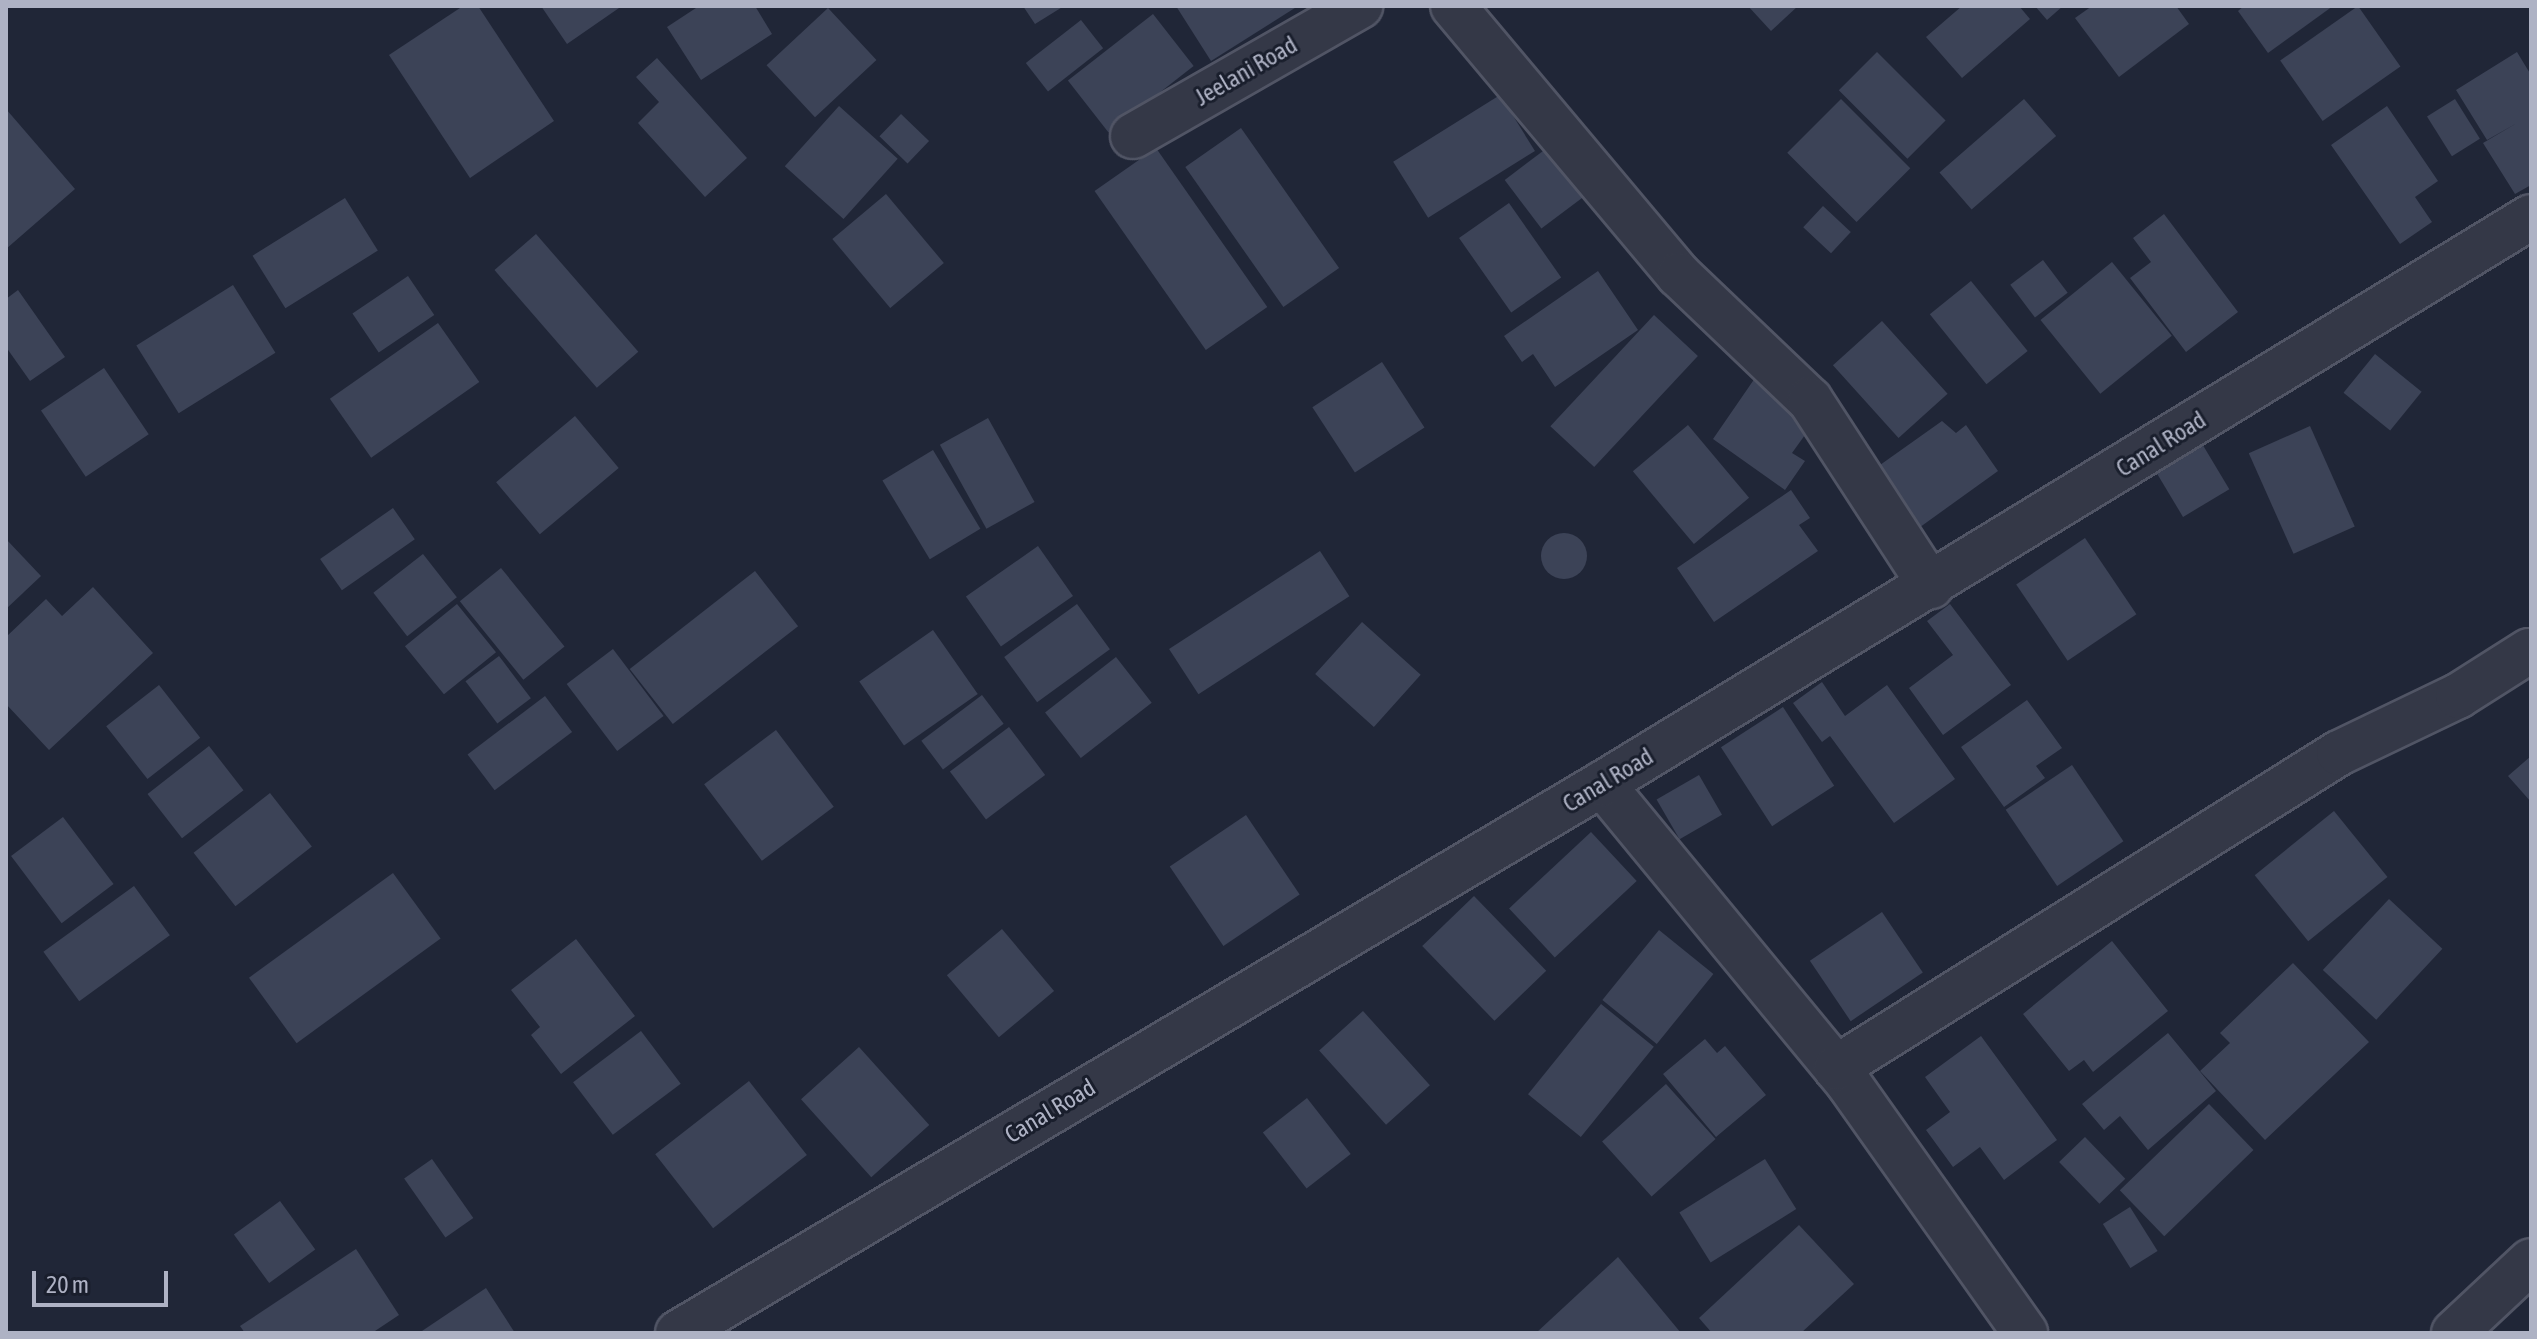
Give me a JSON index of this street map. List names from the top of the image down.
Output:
{
  "streets": {
    "street": ["Jeelani Road", "Canal Road"]
  },
  "scale_bar": "20 m"
}
